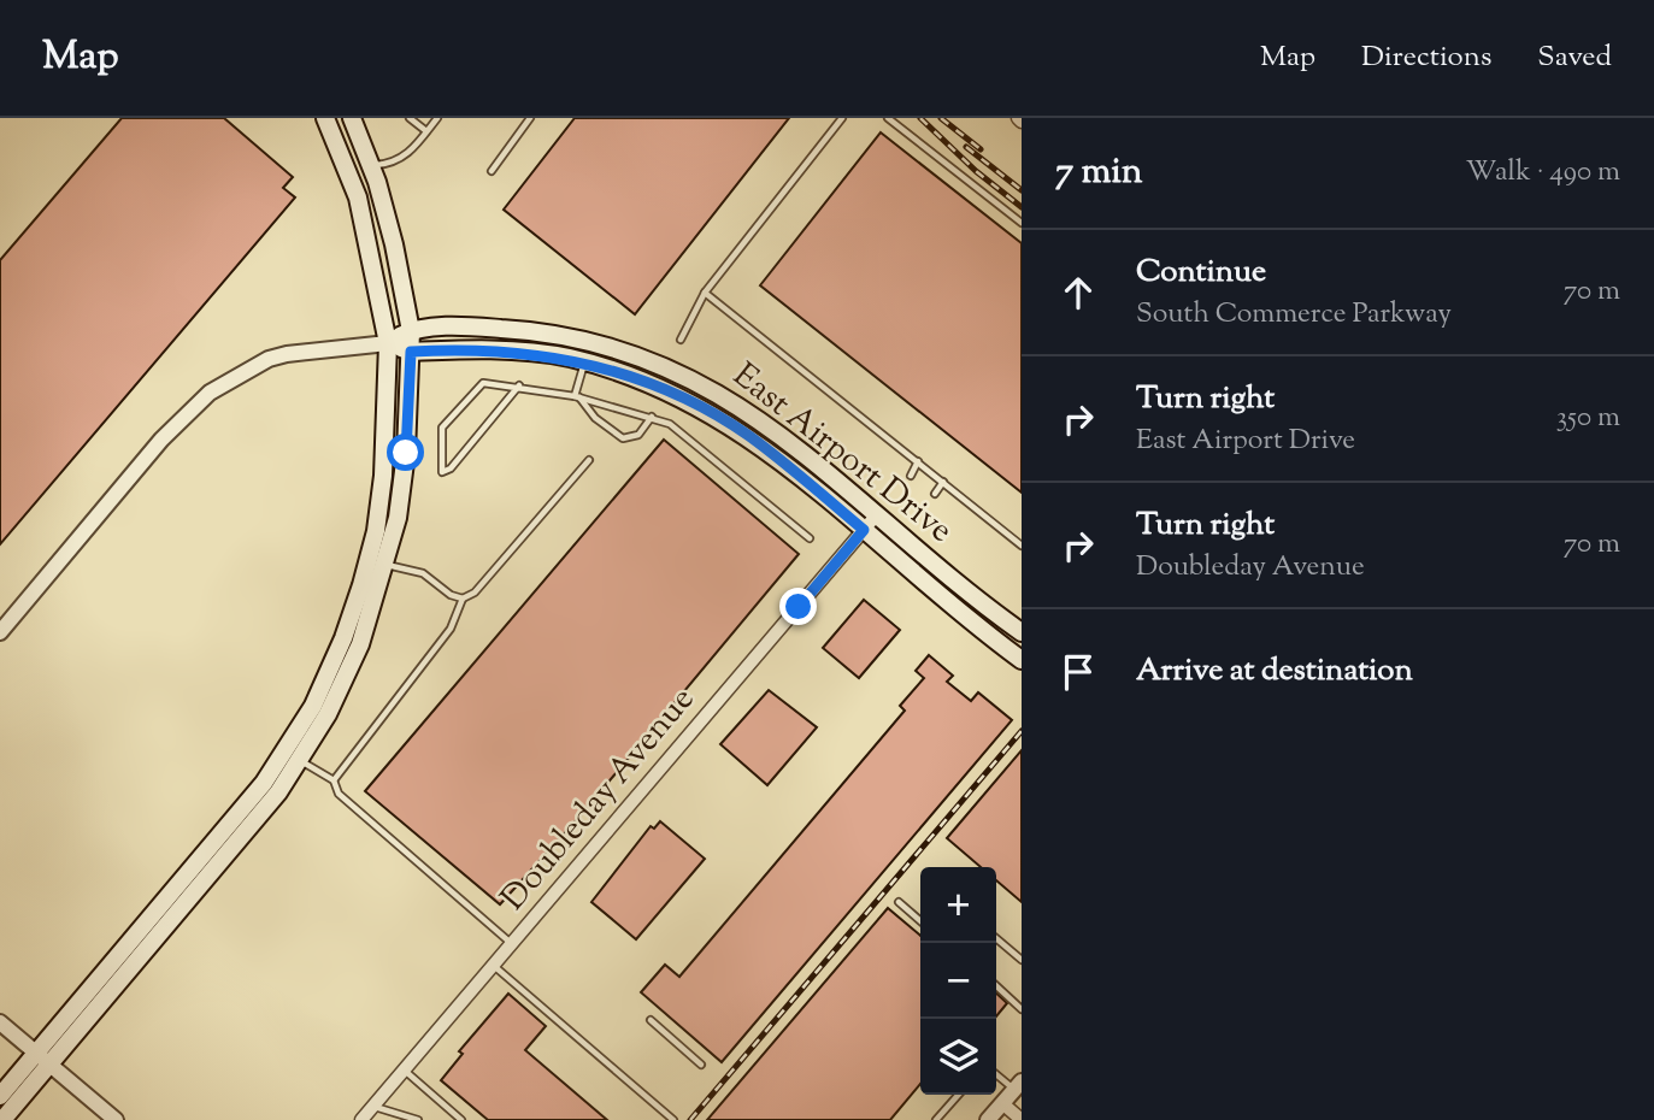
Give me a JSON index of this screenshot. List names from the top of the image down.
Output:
{
  "streets": {
    "main road": ["East Airport Drive"],
    "street": ["Doubleday Avenue"]
  },
  "crossings": [
    ["East Airport Drive", "Doubleday Avenue"]
  ],
  "page": {
    "header": "Map",
    "nav": ["Map", "Directions", "Saved"],
    "heading": ["7 min", "Walk · 490 m"],
    "list": [
      ["Continue", "South Commerce Parkway", "70 m"],
      ["Turn right", "East Airport Drive", "350 m"],
      ["Turn right", "Doubleday Avenue", "70 m"],
      "Arrive at destination"
    ],
    "map_buttons": ["+", "−"]
  }
}
